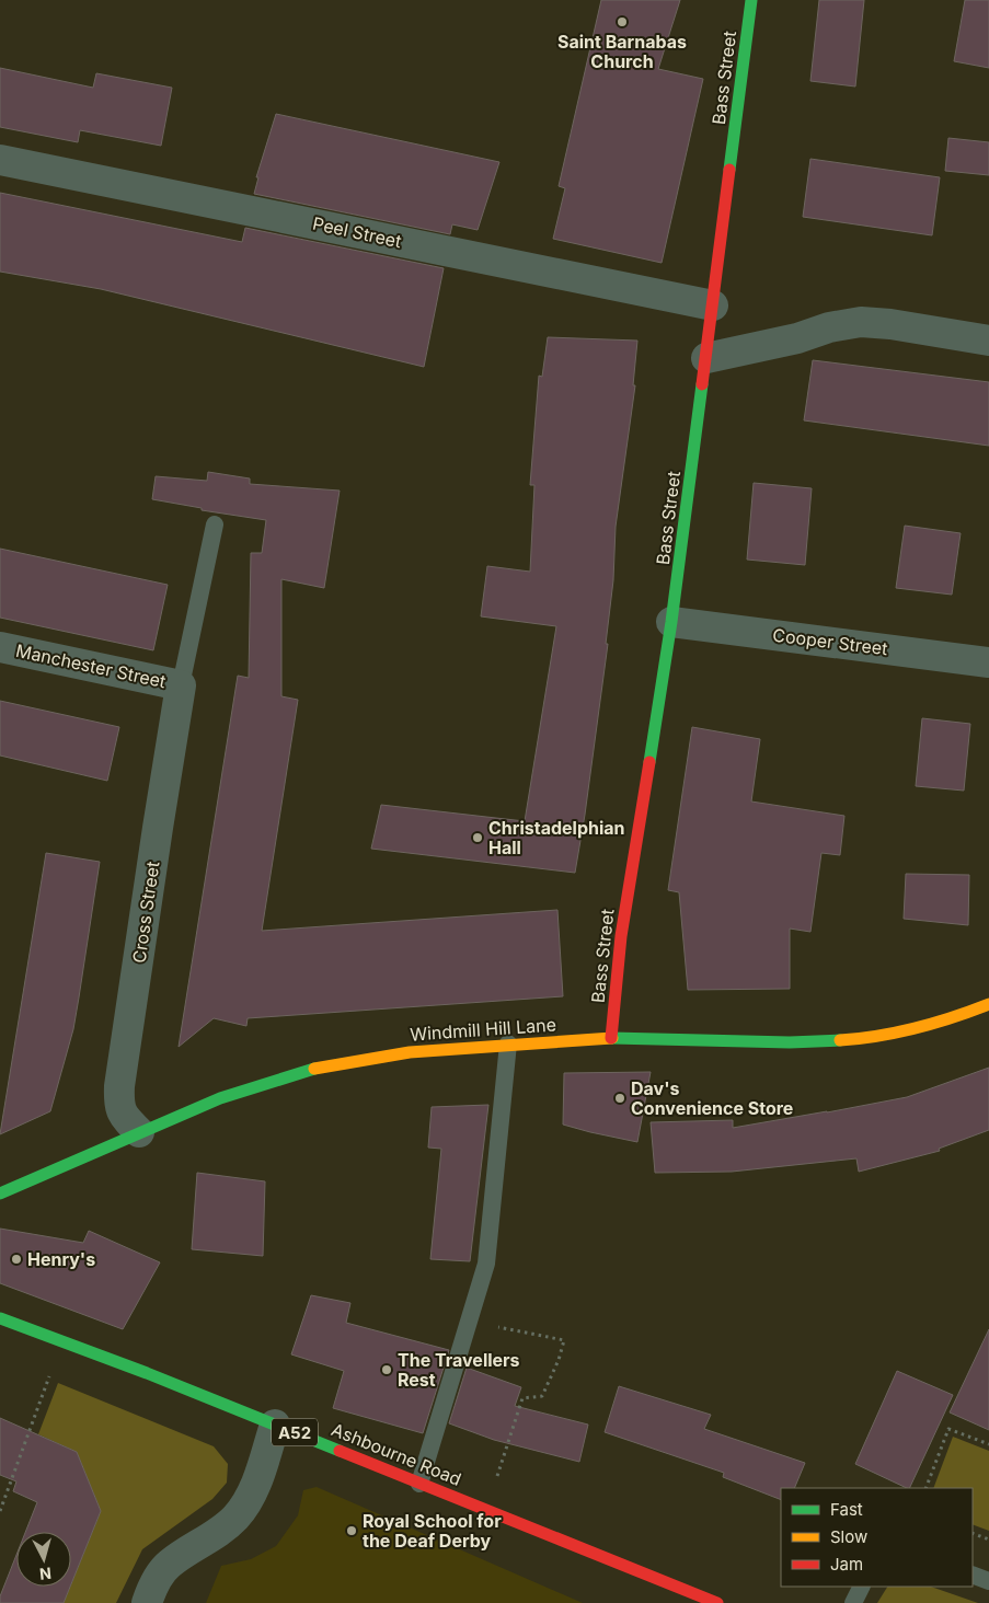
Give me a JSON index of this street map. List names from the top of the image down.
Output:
{
  "streets": {
    "street": [
      "Bass Street",
      "Peel Street",
      "Cooper Street",
      "Manchester Street",
      "Cross Street",
      "Windmill Hill Lane",
      "A52",
      "Ashbourne Road"
    ]
  },
  "crossings": [
    ["Bass Street", "Peel Street"],
    ["Bass Street", "Cooper Street"],
    ["Bass Street", "Windmill Hill Lane"],
    ["Manchester Street", "Cross Street"],
    ["Cross Street", "Windmill Hill Lane"]
  ],
  "places": [
    "Saint Barnabas Church",
    "Christadelphian Hall",
    "Dav's Convenience Store",
    "Henry's",
    "The Travellers Rest",
    "Royal School for the Deaf Derby"
  ],
  "legend": ["Fast", "Slow", "Jam"],
  "north": "bottom"
}
